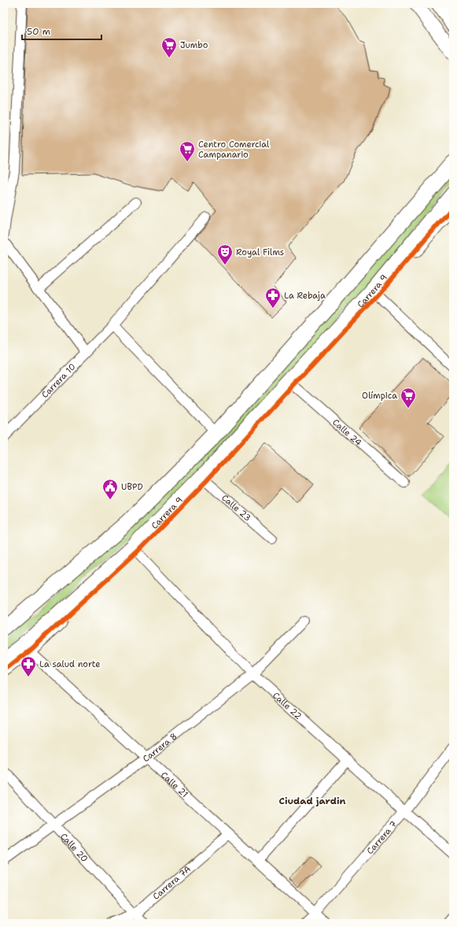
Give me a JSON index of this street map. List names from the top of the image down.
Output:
{
  "streets": {
    "main road": ["Carrera 9"],
    "street": [
      "Carrera 10",
      "Calle 24",
      "Calle 23",
      "Calle 22",
      "Carrera 8",
      "Calle 21",
      "Carrera 7",
      "Calle 20",
      "Carrera 7A"
    ]
  },
  "crossings": [
    ["Carrera 9", "Calle 24"],
    ["Carrera 9", "Calle 23"],
    ["Carrera 9", "Calle 22"],
    ["Carrera 9", "Calle 21"],
    ["Calle 22", "Carrera 8"],
    ["Calle 22", "Carrera 7"],
    ["Carrera 8", "Calle 21"],
    ["Carrera 8", "Calle 20"],
    ["Calle 21", "Carrera 7"],
    ["Calle 21", "Carrera 7A"],
    ["Calle 20", "Carrera 7A"]
  ],
  "districts": ["Ciudad jardin"],
  "places": {
    "supermarket": ["Jumbo", "Centro Comercial Campanario", "Olímpica"],
    "theatre": ["Royal Films"],
    "pharmacy": ["La Rebaja", "La salud norte"],
    "public building": ["UBPD"]
  },
  "scale_bar": "50 m"
}
